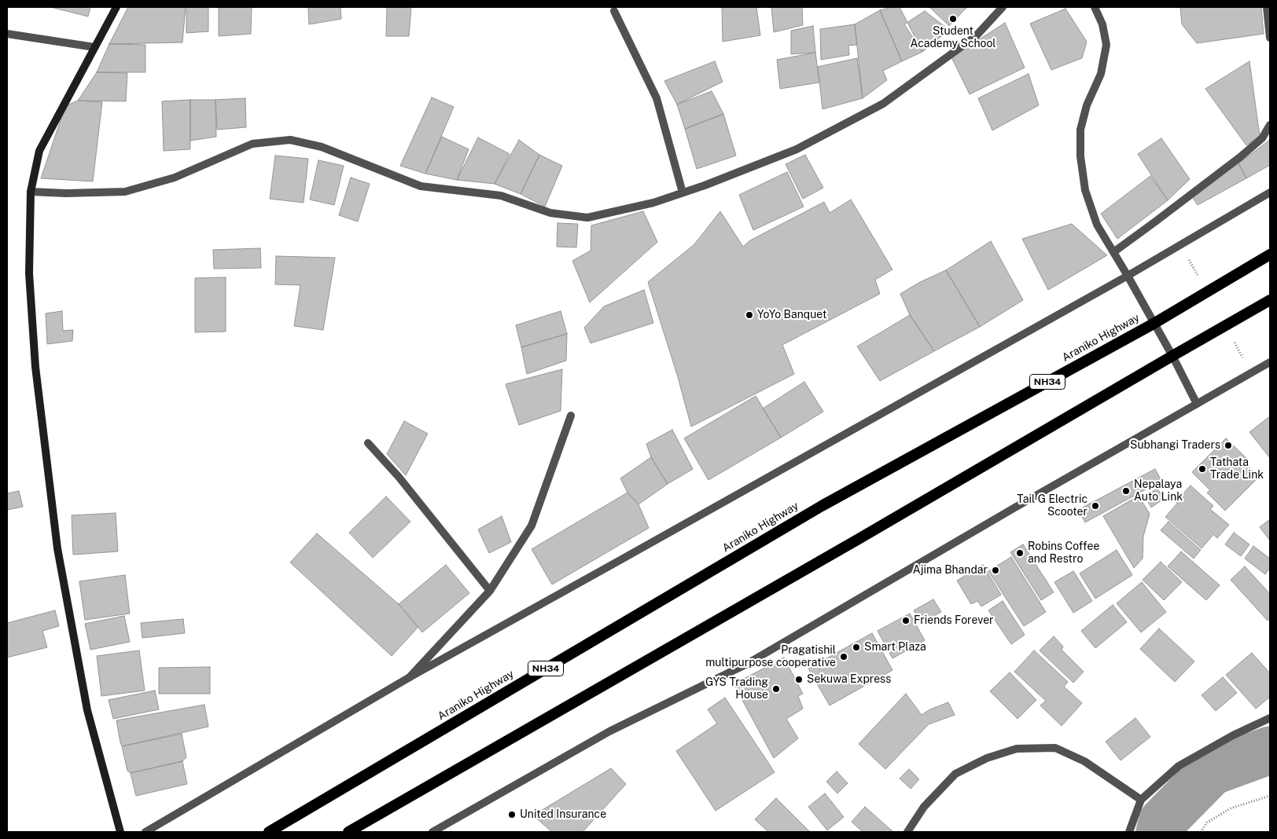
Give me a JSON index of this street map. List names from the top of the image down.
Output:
{
  "streets": {
    "highway": ["Araniko Highway", "NH34"]
  },
  "places": [
    "Student Academy School",
    "YoYo Banquet",
    "Subhangi Traders",
    "Tathata Trade Link",
    "Nepalaya Auto Link",
    "Tail G Electric Scooter",
    "Robins Coffee and Restro",
    "Ajima Bhandar",
    "Friends Forever",
    "Smart Plaza",
    "Pragatishil multipurpose cooperative",
    "Sekuwa Express",
    "GYS Trading House",
    "United Insurance"
  ]
}
